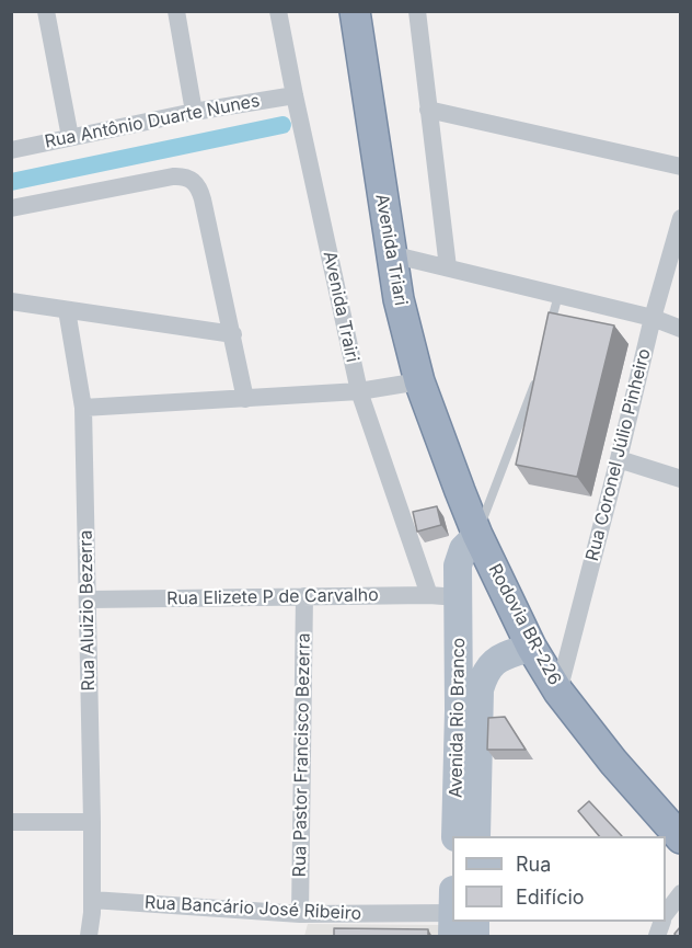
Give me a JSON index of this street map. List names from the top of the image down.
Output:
{
  "streets": {
    "highway": ["Avenida Triari", "Rodovia BR-226"],
    "main road": ["Avenida Rio Branco"],
    "street": [
      "Rua Antônio Duarte Nunes",
      "Avenida Trairi",
      "Rua Coronel Júlio Pinheiro",
      "Rua Elizete P de Carvalho",
      "Rua Aluizio Bezerra",
      "Rua Pastor Francisco Bezerra",
      "Rua Bancário José Ribeiro"
    ]
  },
  "crossings": [
    ["Rua Antônio Duarte Nunes", "Avenida Trairi"],
    ["Avenida Triari", "Rodovia BR-226"],
    ["Avenida Trairi", "Rua Elizete P de Carvalho"],
    ["Rua Coronel Júlio Pinheiro", "Rodovia BR-226"],
    ["Rua Elizete P de Carvalho", "Rua Aluizio Bezerra"],
    ["Rua Elizete P de Carvalho", "Avenida Rio Branco"],
    ["Rua Elizete P de Carvalho", "Rua Pastor Francisco Bezerra"],
    ["Rua Aluizio Bezerra", "Rua Bancário José Ribeiro"],
    ["Rodovia BR-226", "Avenida Rio Branco"],
    ["Rua Pastor Francisco Bezerra", "Rua Bancário José Ribeiro"]
  ],
  "legend": ["Rua", "Edifício"]
}
